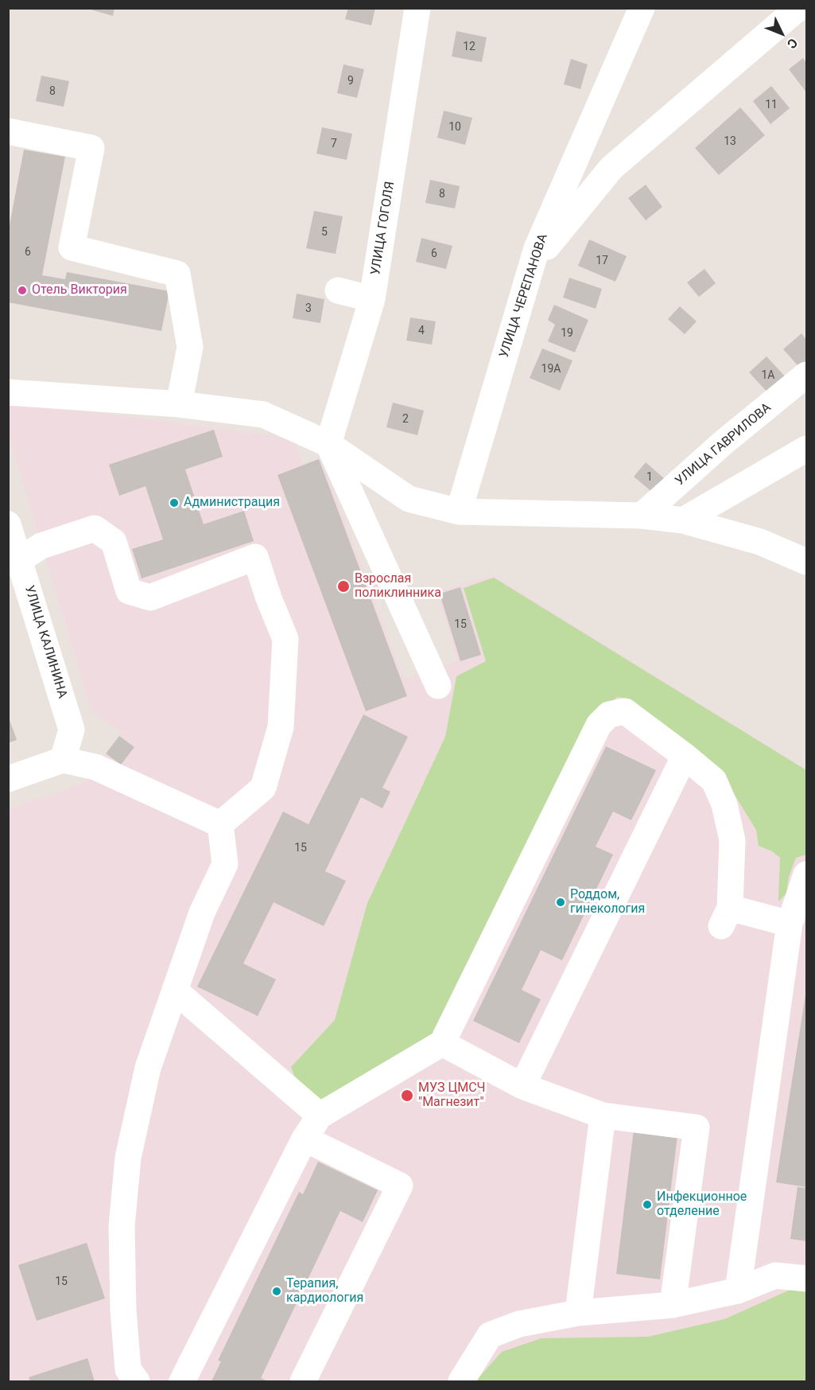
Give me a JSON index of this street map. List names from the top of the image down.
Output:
{
  "streets": {
    "street": [
      "УЛИЦА ГОГОЛЯ",
      "УЛИЦА ЧЕРЕПАНОВА",
      "УЛИЦА ГАВРИЛОВА",
      "УЛИЦА КАЛИНИНА"
    ]
  },
  "places": [
    "Отель Виктория",
    "Администрация",
    "Взрослая поликлинника",
    "Роддом, гинекология",
    "МУЗ ЦМСЧ \"Магнезит\"",
    "Инфекционное отделение",
    "Терапия, кардиология"
  ],
  "house_numbers": [
    "12",
    "9",
    "8",
    "11",
    "10",
    "13",
    "7",
    "8",
    "5",
    "6",
    "6",
    "17",
    "3",
    "4",
    "19",
    "19А",
    "1А",
    "2",
    "1",
    "15",
    "15",
    "15"
  ],
  "north": "bottom right"
}
